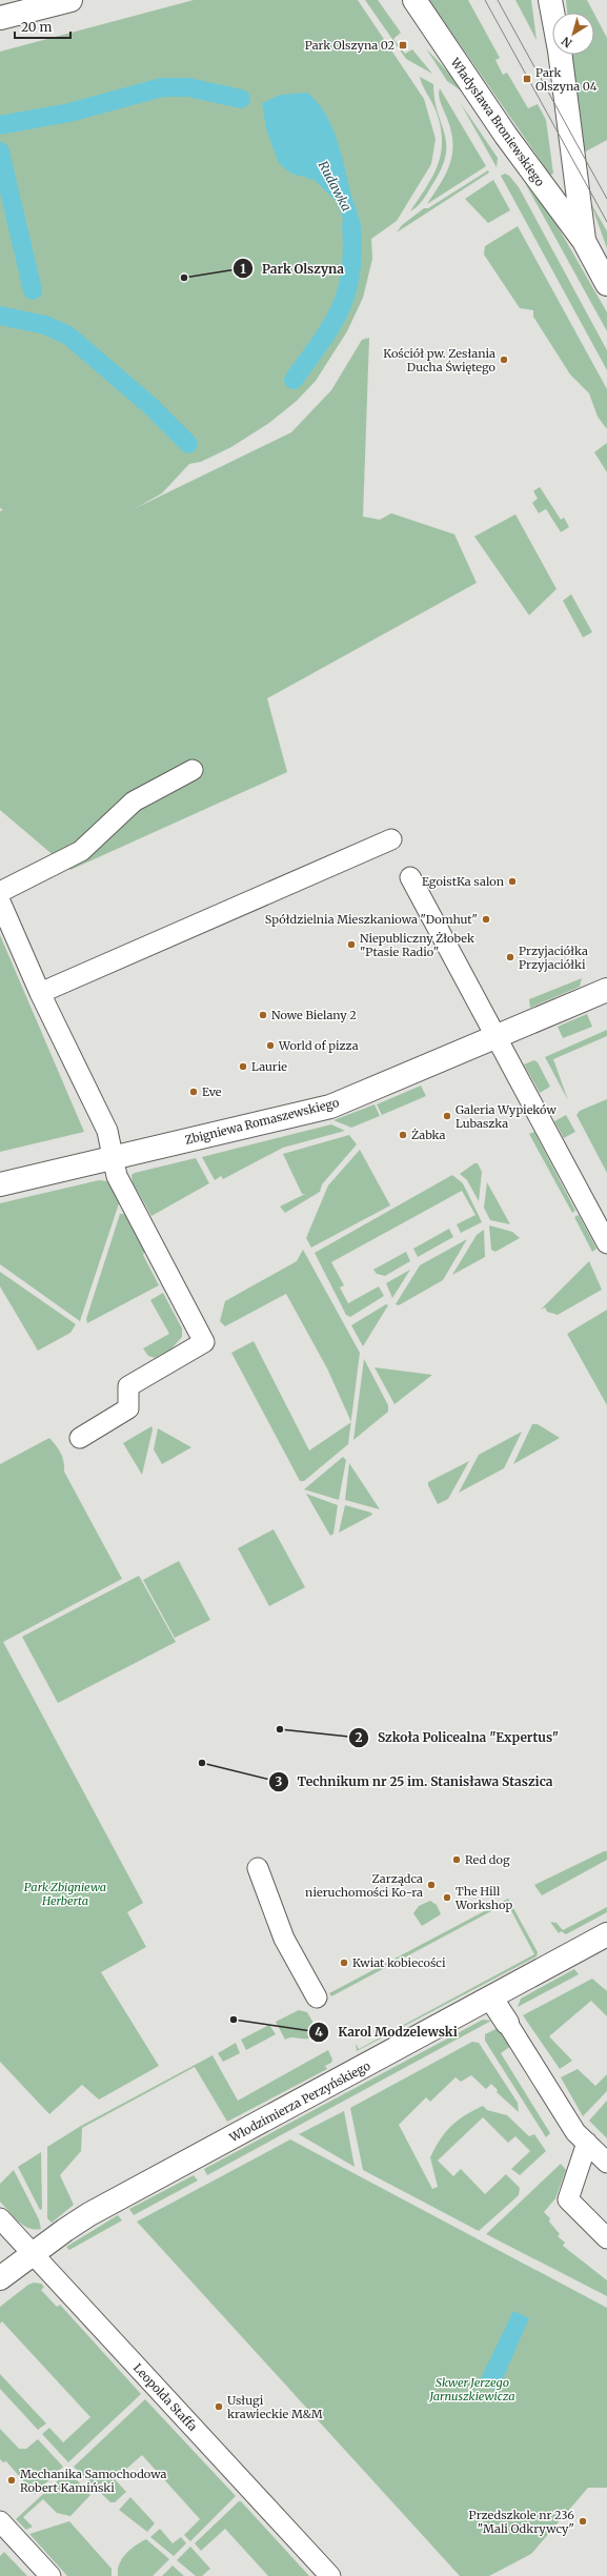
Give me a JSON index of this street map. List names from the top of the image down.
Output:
{
  "streets": {
    "street": [
      "Władysława Broniewskiego",
      "Zbigniewa Romaszewskiego",
      "Włodzimierza Perzyńskiego",
      "Leopolda Staffa"
    ]
  },
  "crossings": [
    ["Włodzimierza Perzyńskiego", "Leopolda Staffa"]
  ],
  "water": ["Rudawka"],
  "parks": ["Park Zbigniewa Herberta", "Skwer Jerzego Jarnuszkiewicza"],
  "places": {
    "transit": ["Park Olszyna 02", "Park Olszyna 04"],
    "other": [
      "Park Olszyna",
      "Kościół pw. Zesłania Ducha Świętego",
      "EgoistKa salon",
      "Spółdzielnia Mieszkaniowa \"Domhut\"",
      "Niepubliczny Żłobek \"Ptasie Radio\"",
      "Przyjaciółka Przyjaciółki",
      "Nowe Bielany 2",
      "World of pizza",
      "Laurie",
      "Eve",
      "Galeria Wypieków Lubaszka",
      "Żabka",
      "Szkoła Policealna \"Expertus\"",
      "Technikum nr 25 im. Stanisława Staszica",
      "Red dog",
      "Zarządca nieruchomości Ko-ra",
      "The Hill Workshop",
      "Kwiat kobiecości",
      "Karol Modzelewski",
      "Usługi krawieckie M&M",
      "Mechanika Samochodowa Robert Kamiński",
      "Przedszkole nr 236 \"Mali Odkrywcy\""
    ]
  },
  "scale_bar": "20 m",
  "north": "bottom left"
}
